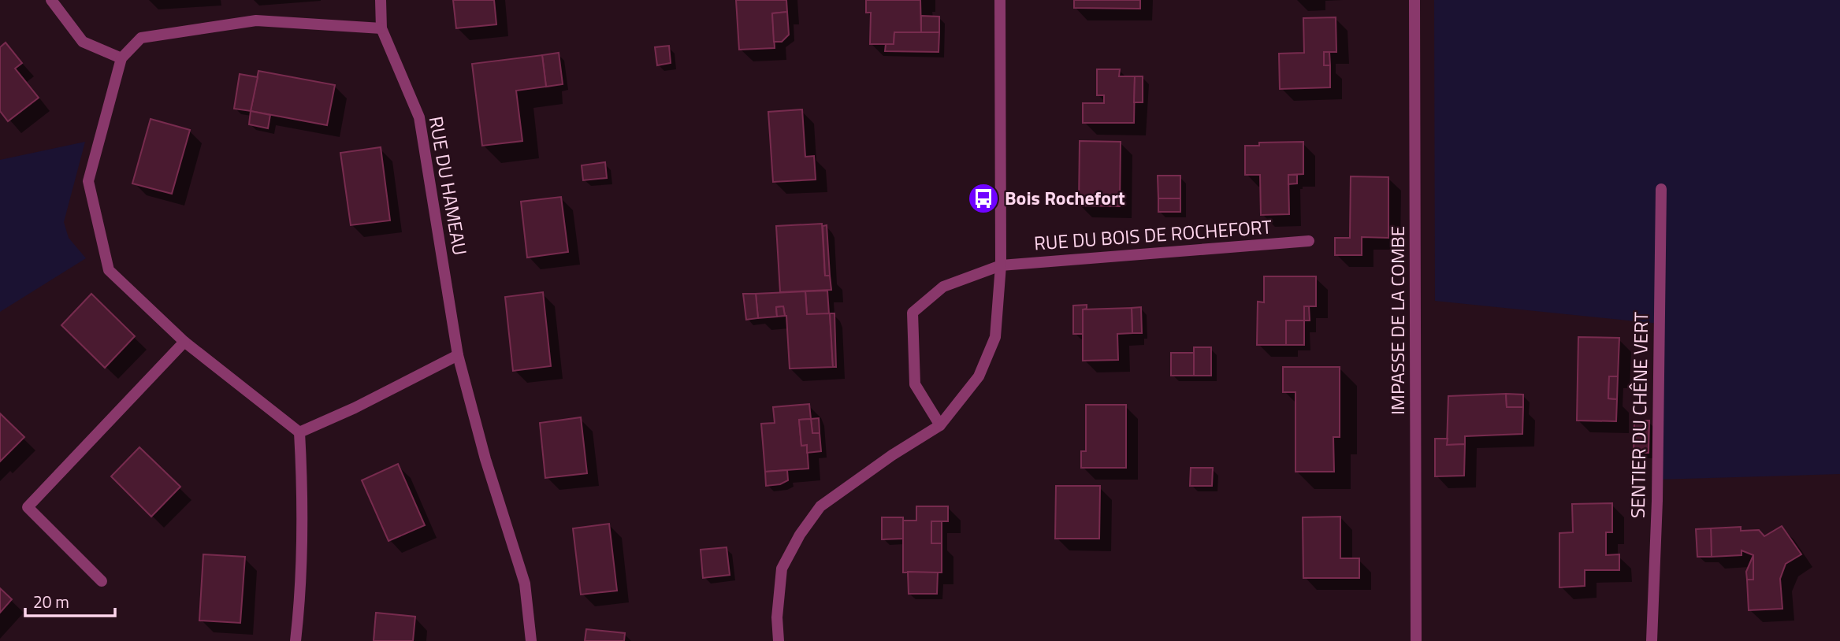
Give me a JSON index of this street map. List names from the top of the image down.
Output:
{
  "streets": {
    "street": [
      "RUE DU HAMEAU",
      "RUE DU BOIS DE ROCHEFORT",
      "IMPASSE DE LA COMBE",
      "SENTIER DU CHÊNE VERT"
    ]
  },
  "places": {
    "bus stop": ["Bois Rochefort"]
  },
  "scale_bar": "20 m"
}
